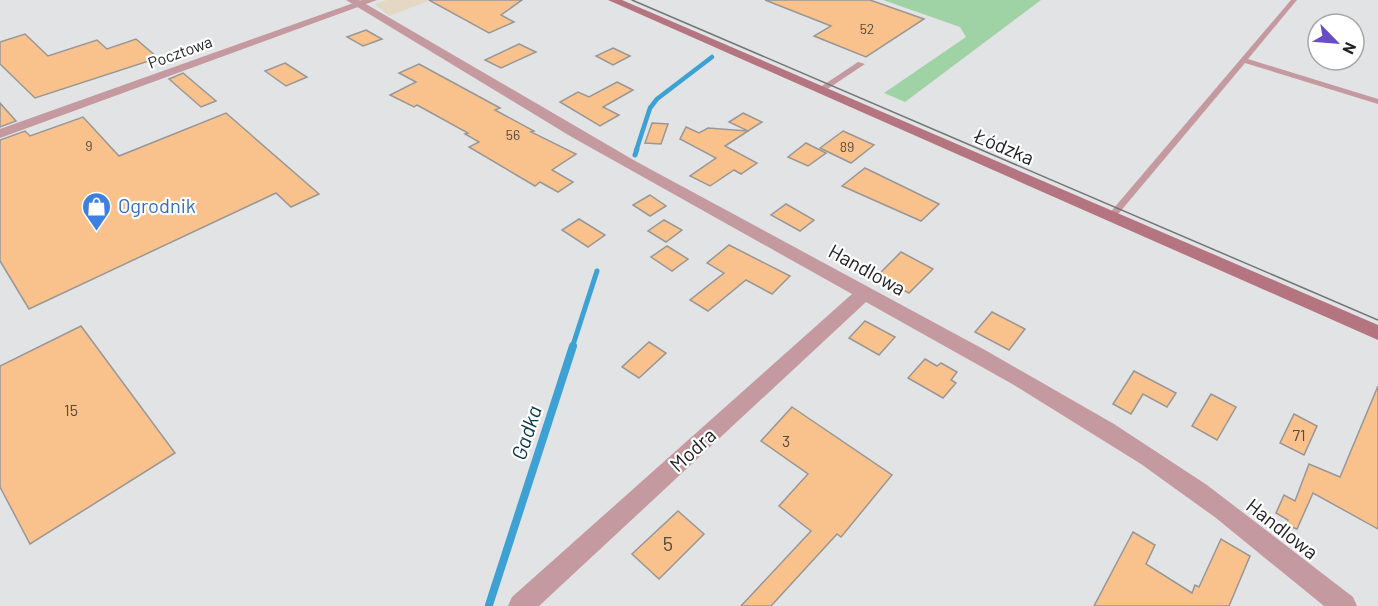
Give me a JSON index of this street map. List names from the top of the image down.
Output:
{
  "streets": {
    "main road": ["Łódzka"],
    "street": ["Pocztowa", "Handlowa", "Modra"]
  },
  "crossings": [
    ["Pocztowa", "Handlowa"],
    ["Handlowa", "Modra"]
  ],
  "water": ["Gadka"],
  "places": {
    "shop": ["Ogrodnik"]
  },
  "house_numbers": [
    "52",
    "56",
    "9",
    "89",
    "15",
    "71",
    "3",
    "5"
  ],
  "north": "bottom right"
}
